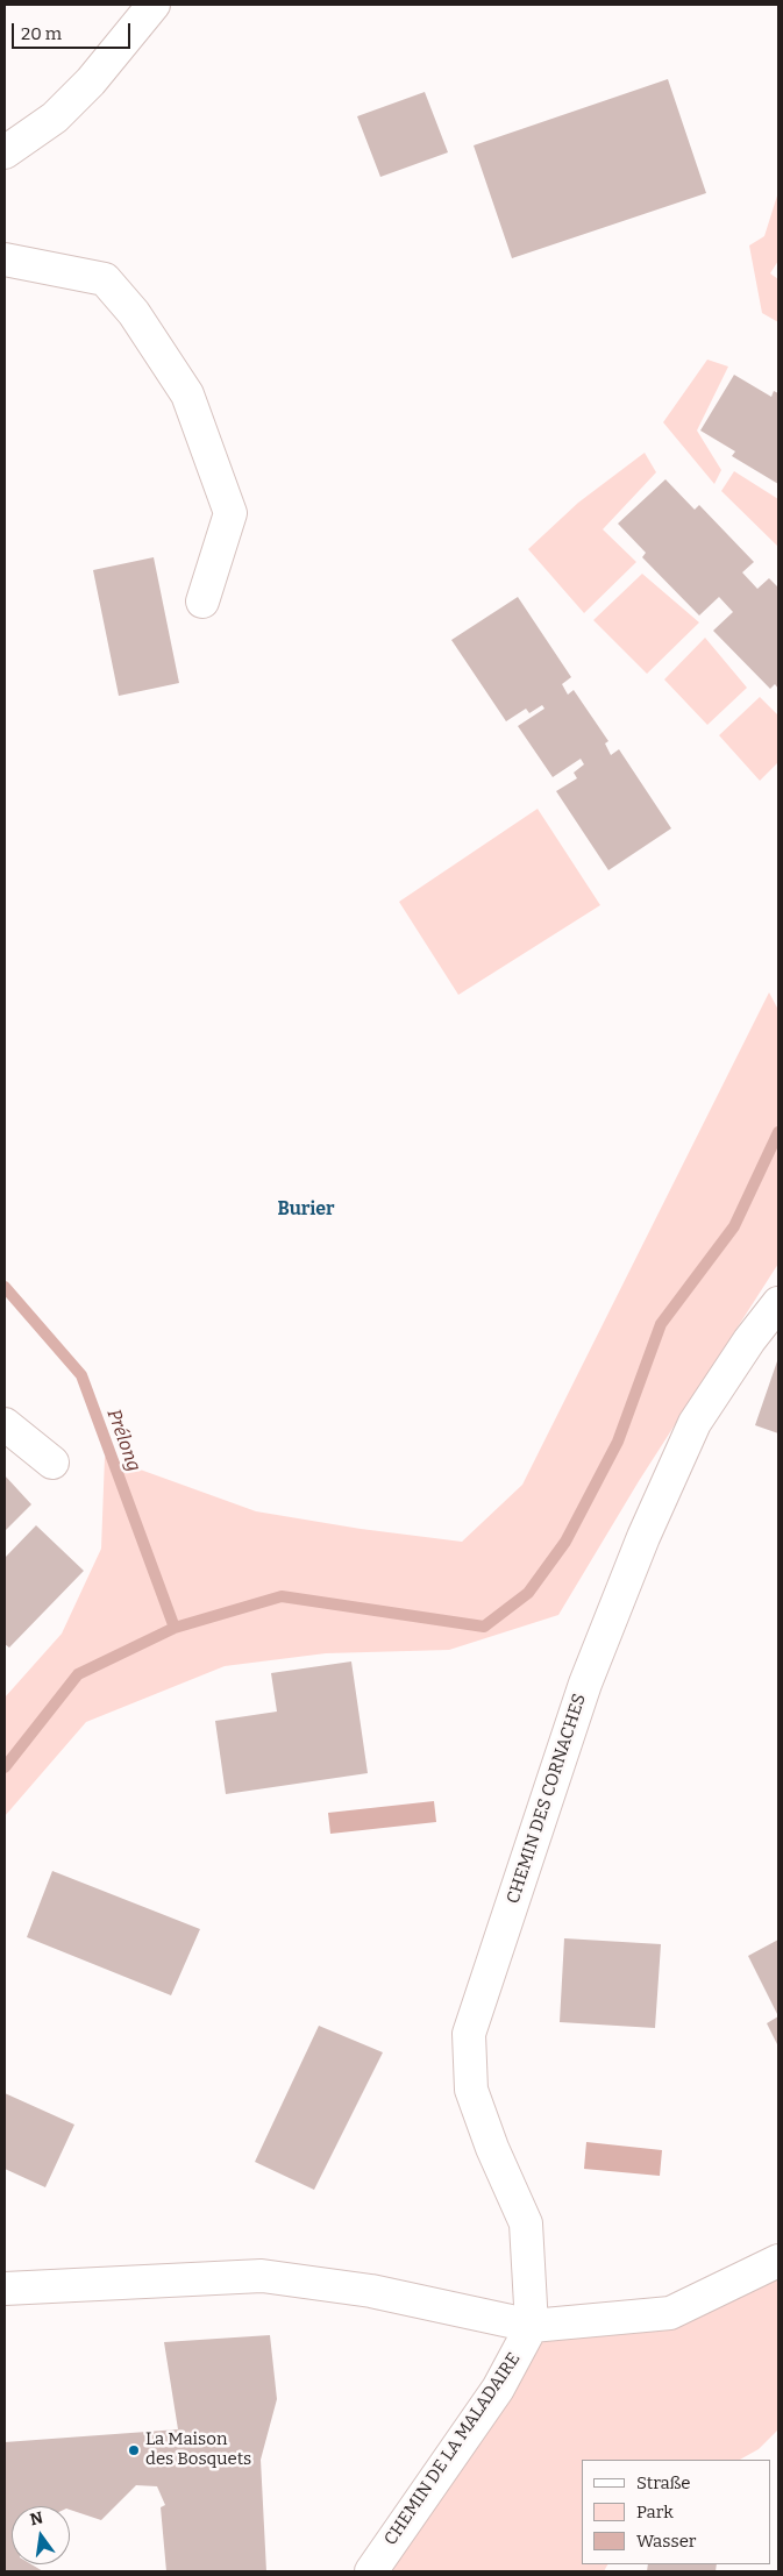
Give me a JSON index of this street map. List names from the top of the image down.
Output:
{
  "streets": {
    "street": ["CHEMIN DES CORNACHES", "CHEMIN DE LA MALADAIRE"]
  },
  "crossings": [
    ["CHEMIN DES CORNACHES", "CHEMIN DE LA MALADAIRE"]
  ],
  "districts": ["Burier"],
  "water": ["Prélong"],
  "places": ["La Maison des Bosquets"],
  "legend": ["Straße", "Park", "Wasser"],
  "scale_bar": "20 m",
  "north": "top"
}
